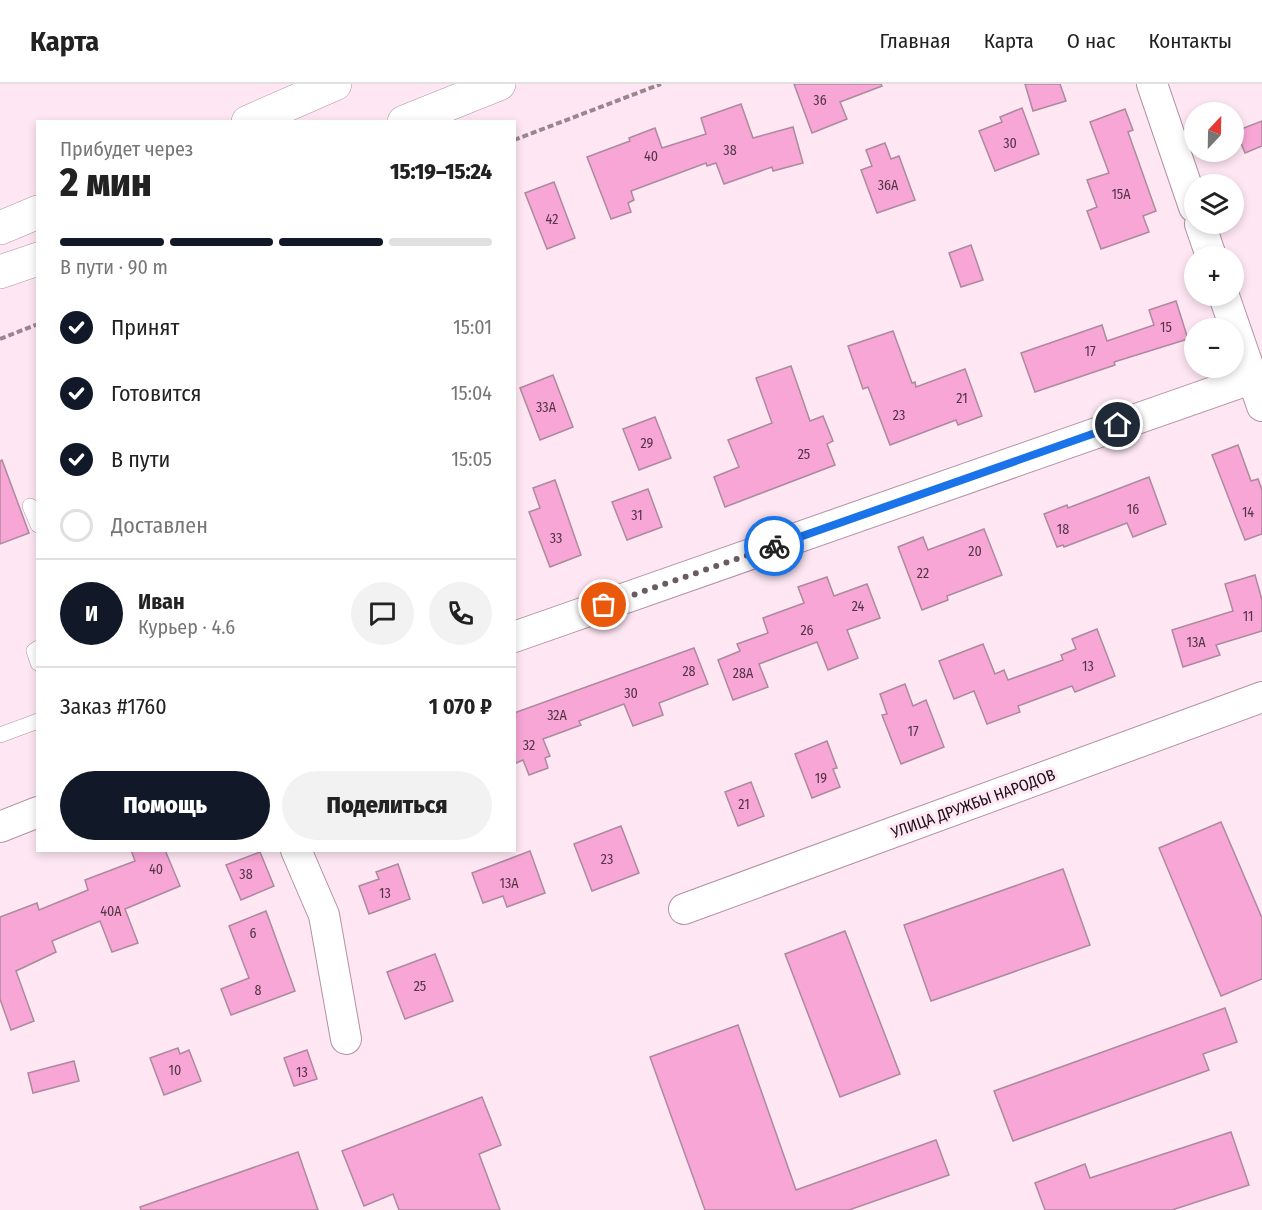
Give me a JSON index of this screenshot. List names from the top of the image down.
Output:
{
  "streets": {
    "street": ["УЛИЦА ДРУЖБЫ НАРОДОВ"]
  },
  "house_numbers": [
    "36",
    "30",
    "38",
    "40",
    "36А",
    "15А",
    "42",
    "15",
    "17",
    "21",
    "33А",
    "23",
    "29",
    "25",
    "16",
    "14",
    "31",
    "18",
    "33",
    "20",
    "22",
    "24",
    "11",
    "26",
    "13А",
    "13",
    "28",
    "28А",
    "30",
    "32А",
    "17",
    "32",
    "19",
    "21",
    "23",
    "40",
    "38",
    "13А",
    "13",
    "40А",
    "6",
    "25",
    "8",
    "10",
    "13"
  ],
  "north": "top",
  "page": {
    "header": "Карта",
    "nav": [
      "Главная",
      "Карта",
      "О нас",
      "Контакты"
    ],
    "map_buttons": ["+", "−"],
    "heading": ["2 мин", "Прибудет через", "15:19–15:24"],
    "panel": [
      "Иван",
      "Курьер · 4.6",
      "Заказ #1760",
      "1 070 ₽"
    ],
    "bar": "В пути · 90 m",
    "list": [
      ["Принят", "15:01"],
      ["Готовится", "15:04"],
      ["В пути", "15:05"],
      "Доставлен"
    ],
    "round": "И",
    "buttons": ["Помощь", "Поделиться"]
  }
}
